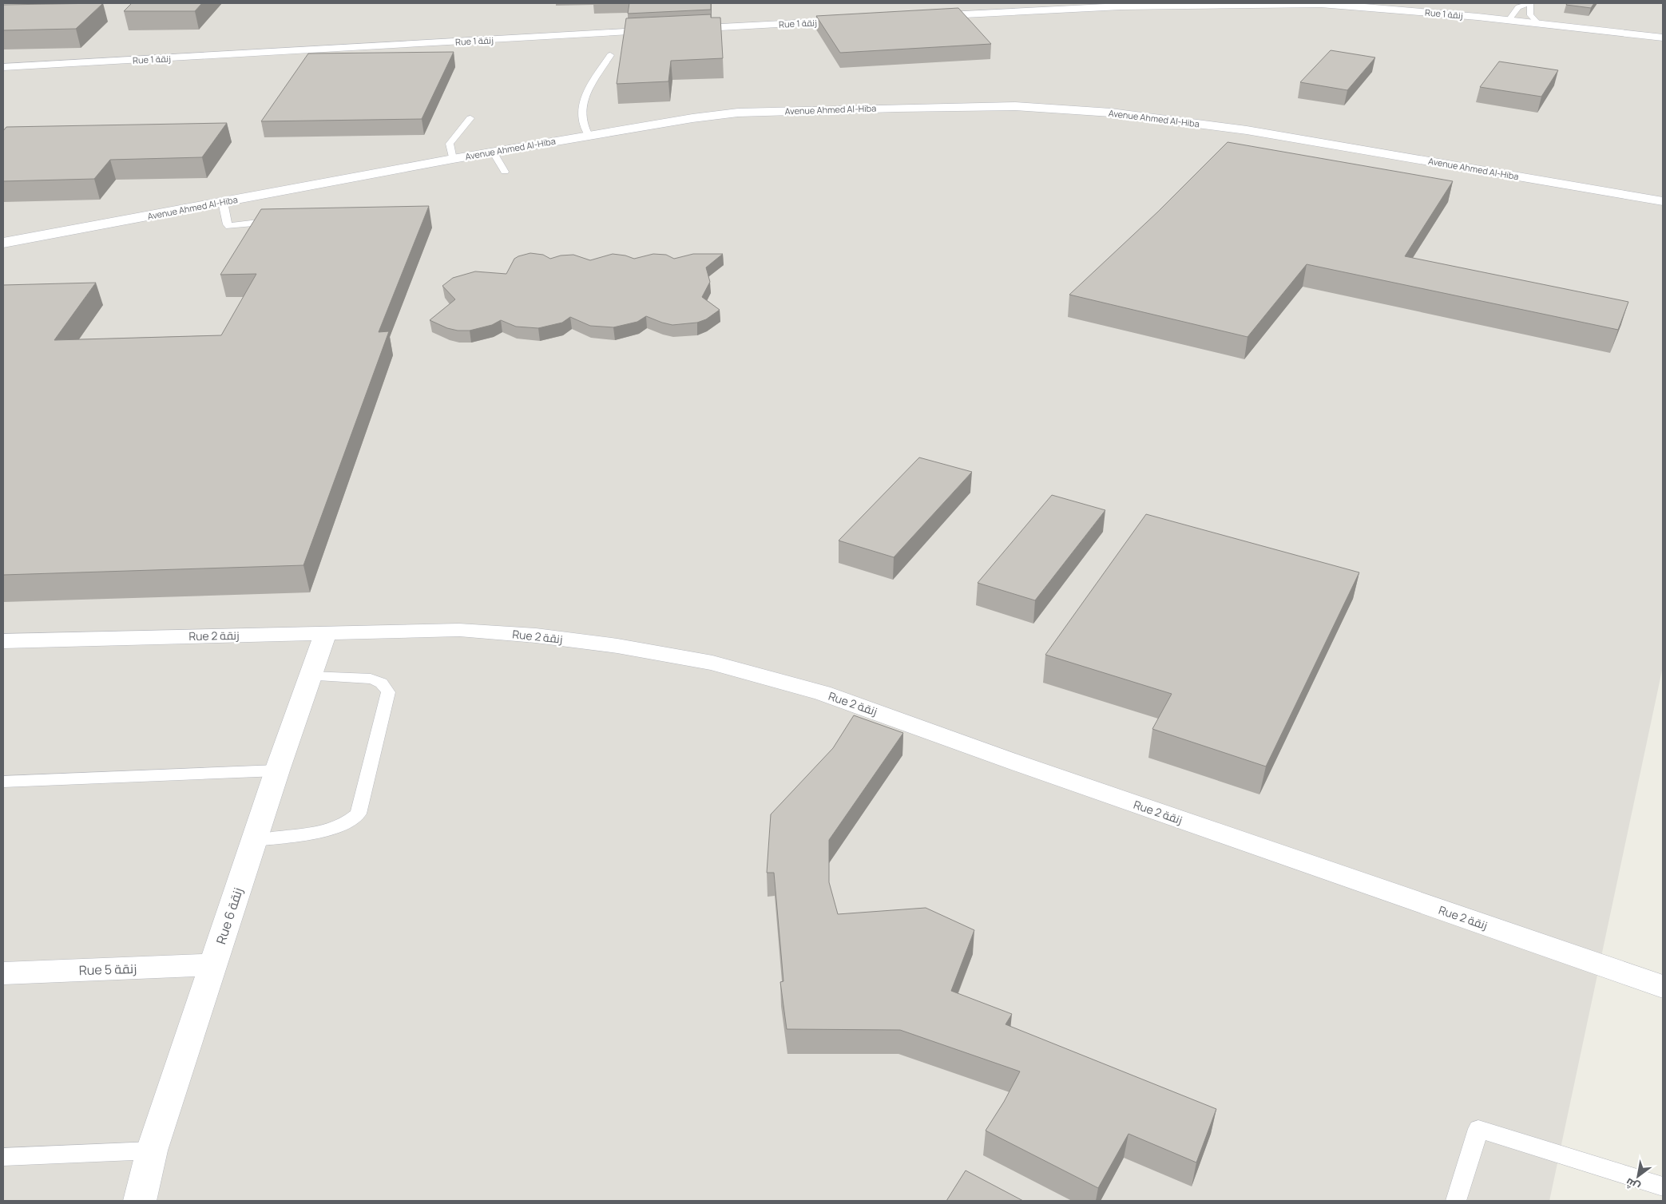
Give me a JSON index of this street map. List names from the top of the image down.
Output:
{
  "streets": {
    "street": [
      "Rue 1 زنقة",
      "Avenue Ahmed Al-Hiba",
      "Rue 2 زنقة",
      "Rue 6 زنقة",
      "Rue 5 زنقة"
    ]
  },
  "crossings": [
    ["Rue 2 زنقة", "Rue 6 زنقة"],
    ["Rue 6 زنقة", "Rue 5 زنقة"]
  ],
  "north": "bottom left"
}
